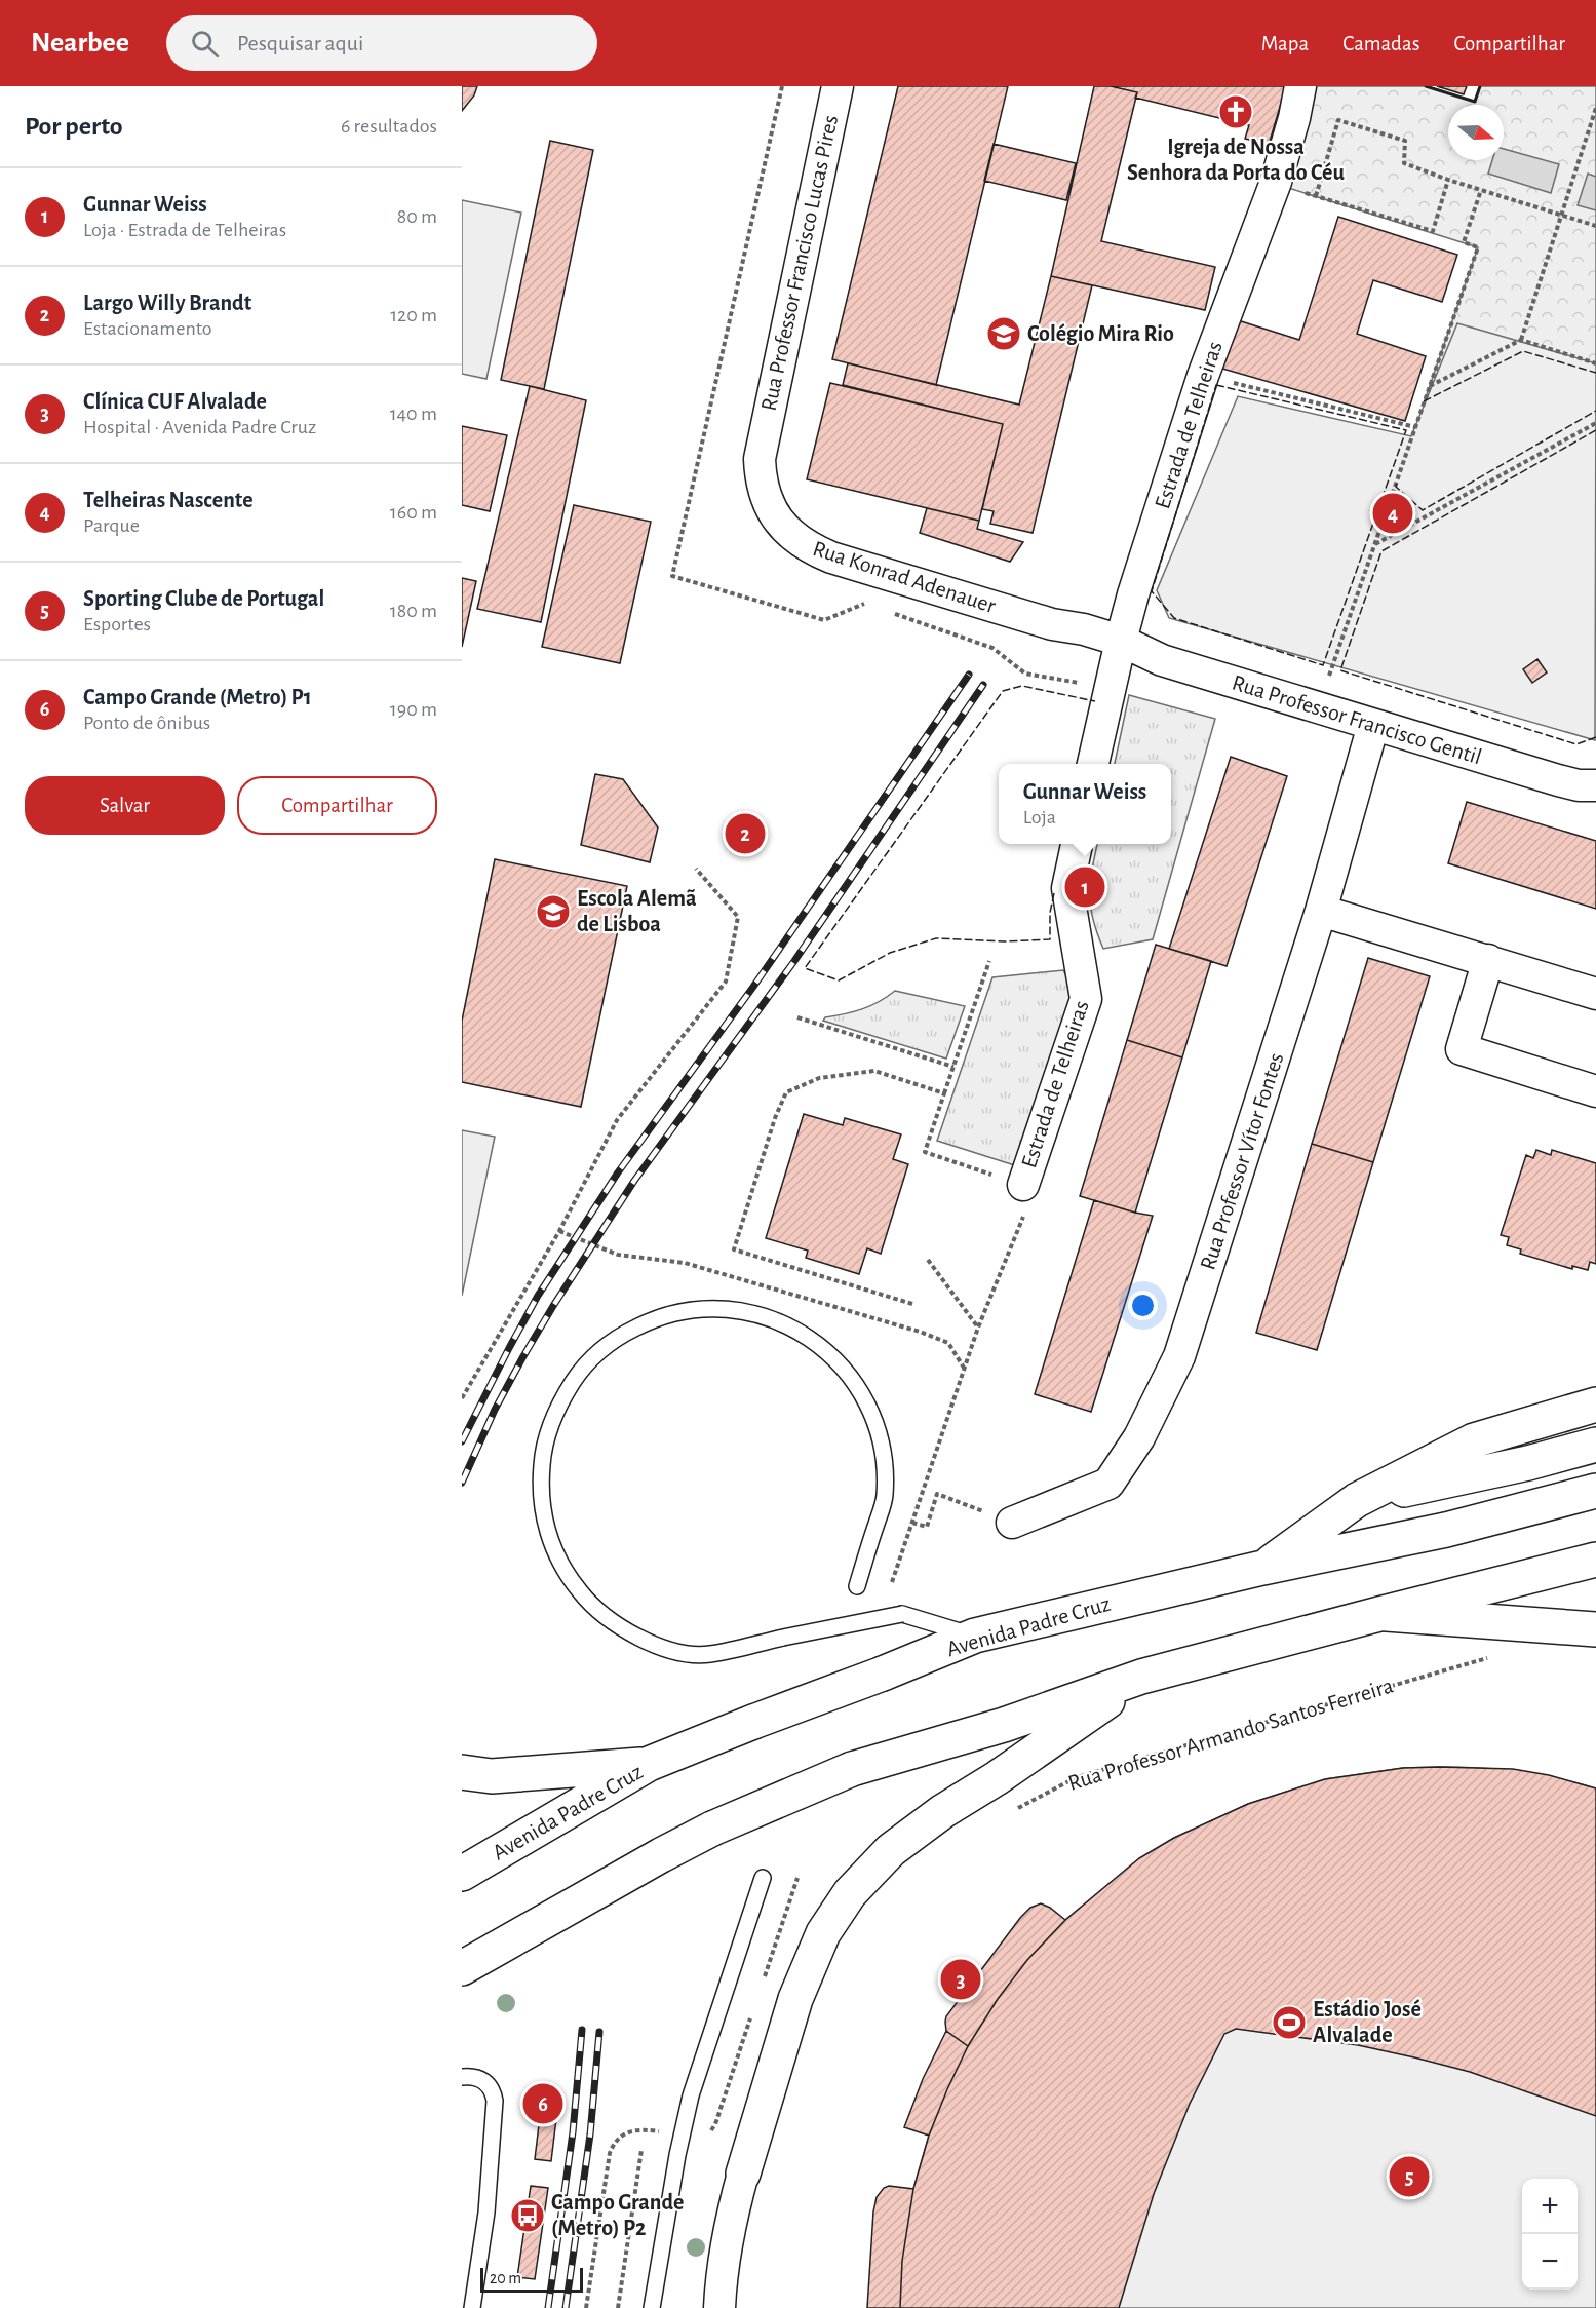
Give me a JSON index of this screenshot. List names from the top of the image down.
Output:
{
  "streets": {
    "main road": ["Avenida Padre Cruz"],
    "street": [
      "Rua Professor Francisco Lucas Pires",
      "Estrada de Telheiras",
      "Rua Konrad Adenauer",
      "Rua Professor Francisco Gentil",
      "Rua Professor Vítor Fontes"
    ],
    "path": ["Rua Professor Armando Santos Ferreira"]
  },
  "crossings": [
    ["Rua Professor Francisco Lucas Pires", "Rua Konrad Adenauer"],
    ["Estrada de Telheiras", "Rua Konrad Adenauer"],
    ["Estrada de Telheiras", "Rua Professor Francisco Gentil"],
    ["Rua Konrad Adenauer", "Rua Professor Francisco Gentil"],
    ["Rua Professor Francisco Gentil", "Rua Professor Vítor Fontes"]
  ],
  "places": {
    "church": ["Igreja de Nossa Senhora da Porta do Céu"],
    "school or university": ["Colégio Mira Rio", "Escola Alemã de Lisboa"],
    "sports": ["Estádio José Alvalade"],
    "bus stop": ["Campo Grande (Metro) P2"]
  },
  "scale_bar": "20 m",
  "north": "right",
  "page": {
    "header": "Nearbee",
    "search": "Pesquisar aqui",
    "nav": ["Mapa", "Camadas", "Compartilhar"],
    "heading": ["Por perto", "6 resultados"],
    "list": [
      {
        "mark": "1",
        "name": "Gunnar Weiss",
        "note": "Loja · Estrada de Telheiras",
        "value": "80 m"
      },
      {
        "mark": "2",
        "name": "Largo Willy Brandt",
        "note": "Estacionamento",
        "value": "120 m"
      },
      {
        "mark": "3",
        "name": "Clínica CUF Alvalade",
        "note": "Hospital · Avenida Padre Cruz",
        "value": "140 m"
      },
      {
        "mark": "4",
        "name": "Telheiras Nascente",
        "note": "Parque",
        "value": "160 m"
      },
      {
        "mark": "5",
        "name": "Sporting Clube de Portugal",
        "note": "Esportes",
        "value": "180 m"
      },
      {
        "mark": "6",
        "name": "Campo Grande (Metro) P1",
        "note": "Ponto de ônibus",
        "value": "190 m"
      }
    ],
    "pins": [
      "4",
      "2",
      "1",
      "3",
      "6",
      "5"
    ],
    "buttons": ["Salvar", "Compartilhar"],
    "popup": ["Gunnar Weiss", "Loja"],
    "map_buttons": ["+", "−"],
    "scale": "20 m"
  }
}
